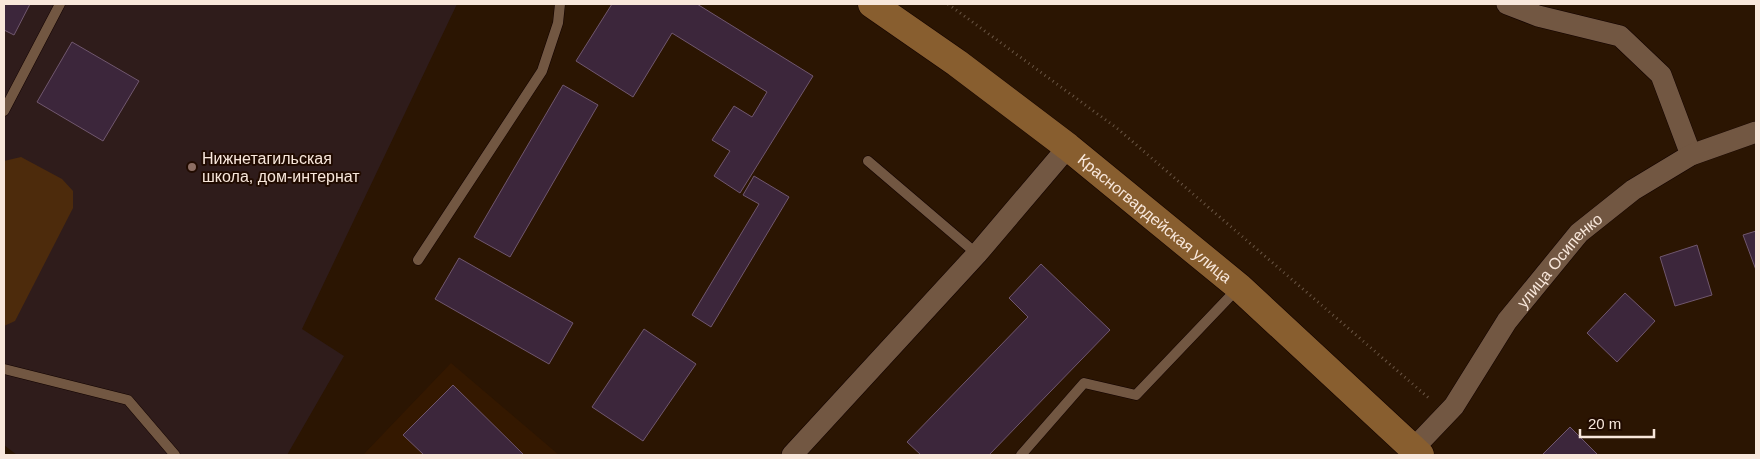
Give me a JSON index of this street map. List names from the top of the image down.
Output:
{
  "streets": {
    "main road": ["Красногвардейская улица"],
    "street": ["улица Осипенко"]
  },
  "crossings": [
    ["Красногвардейская улица", "улица Осипенко"]
  ],
  "places": ["Нижнетагильская школа, дом-интернат"],
  "scale_bar": "20 m"
}
